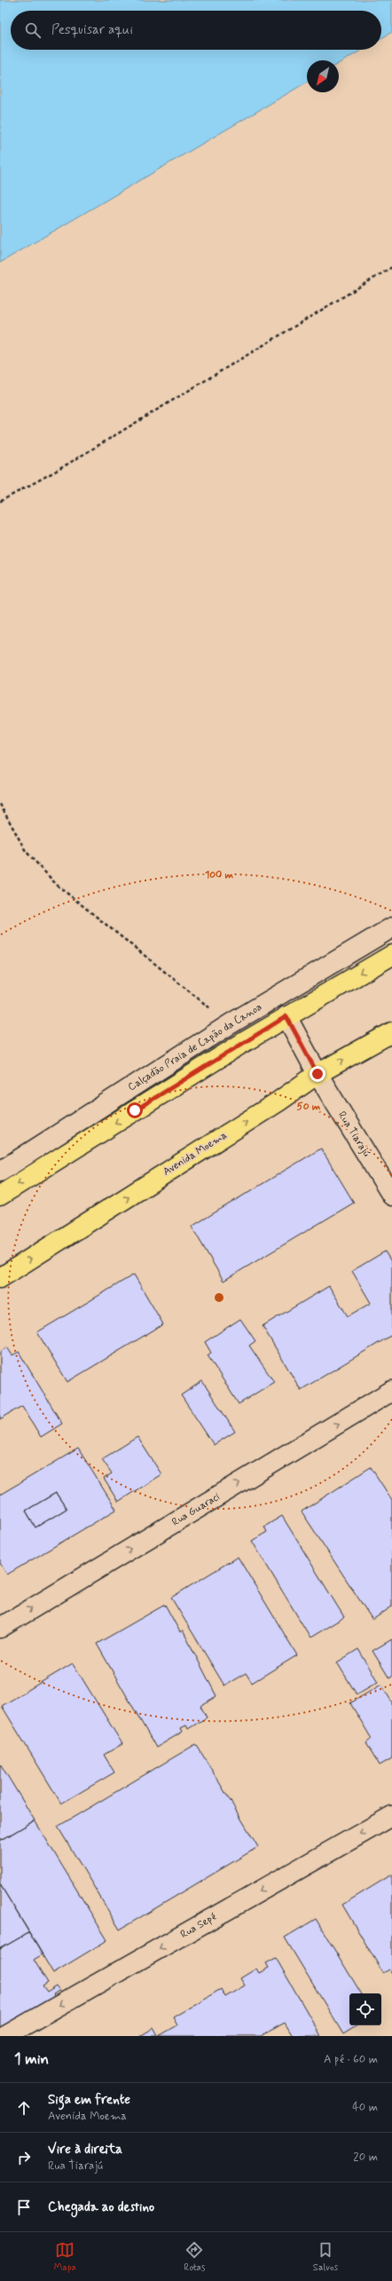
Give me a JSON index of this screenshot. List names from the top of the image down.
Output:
{
  "streets": {
    "main road": ["Avenida Moema"],
    "street": [
      "Calçadão Praia de Capão da Canoa",
      "Rua Tiarajú",
      "Rua Guaraci",
      "Rua Sepé"
    ]
  },
  "crossings": [
    ["Rua Tiarajú", "Avenida Moema"]
  ],
  "one_way": ["Rua Guaraci", "Rua Sepé"],
  "north": "bottom left",
  "page": {
    "search": "Pesquisar aqui",
    "heading": ["1 min", "A pé · 60 m"],
    "list": [
      ["Siga em frente", "Avenida Moema", "40 m"],
      ["Vire à direita", "Rua Tiarajú", "20 m"],
      "Chegada ao destino"
    ],
    "nav": ["Mapa", "Rotas", "Salvos"]
  },
  "rings": ["100 m", "50 m"]
}
